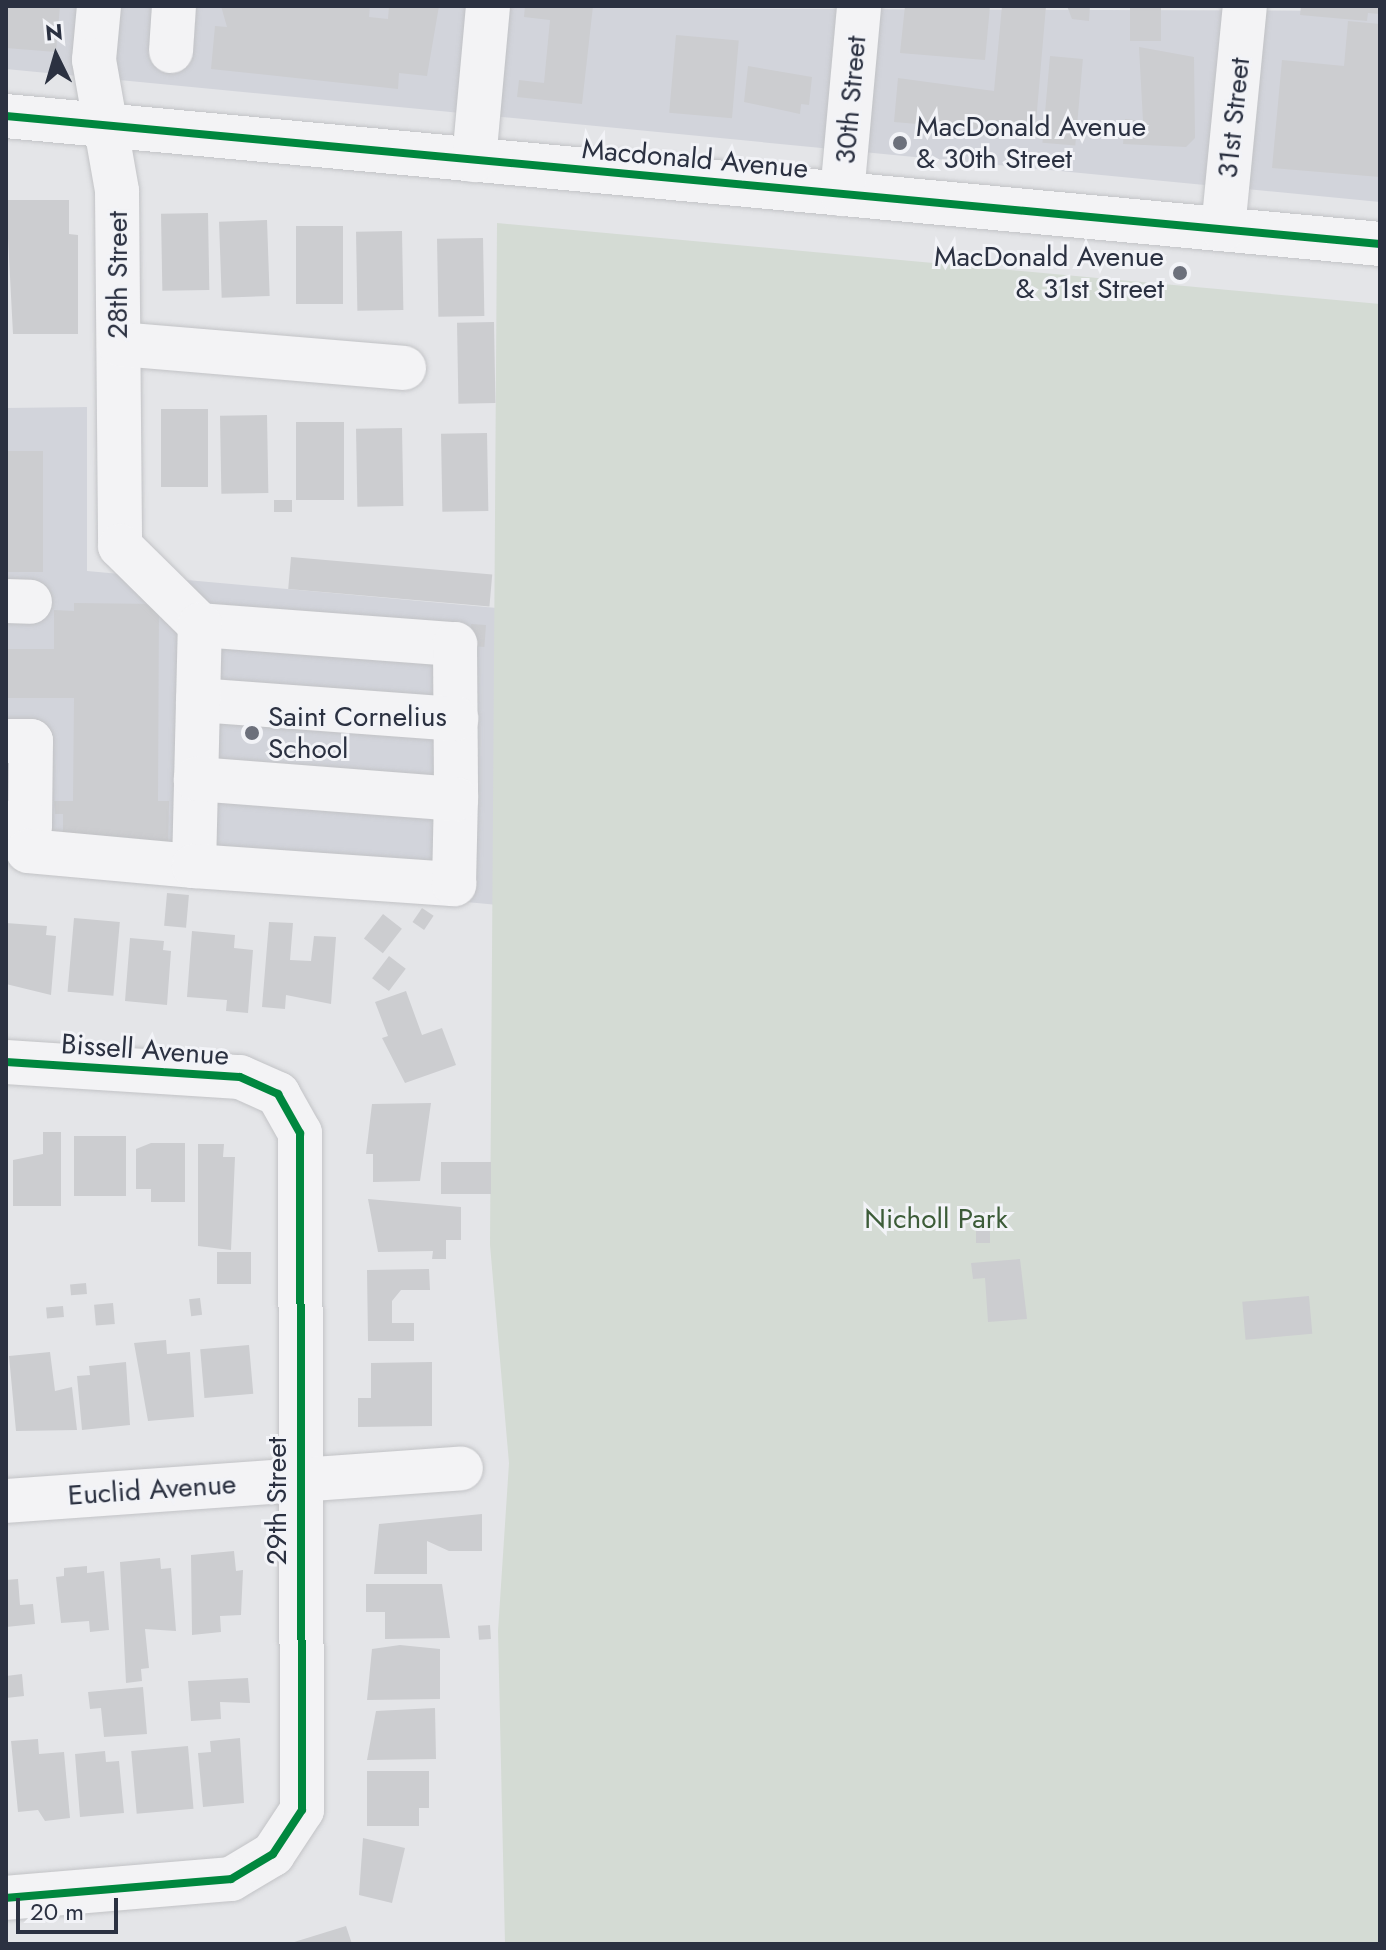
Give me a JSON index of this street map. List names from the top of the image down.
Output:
{
  "streets": {
    "street": [
      "30th Street",
      "31st Street",
      "Macdonald Avenue",
      "28th Street",
      "Bissell Avenue",
      "Euclid Avenue",
      "29th Street"
    ]
  },
  "crossings": [
    ["30th Street", "Macdonald Avenue"],
    ["31st Street", "Macdonald Avenue"],
    ["Macdonald Avenue", "28th Street"],
    ["Bissell Avenue", "29th Street"],
    ["Euclid Avenue", "29th Street"]
  ],
  "parks": ["Nicholl Park"],
  "places": ["MacDonald Avenue & 30th Street", "MacDonald Avenue & 31st Street", "Saint Cornelius School"],
  "scale_bar": "20 m",
  "north": "top"
}
